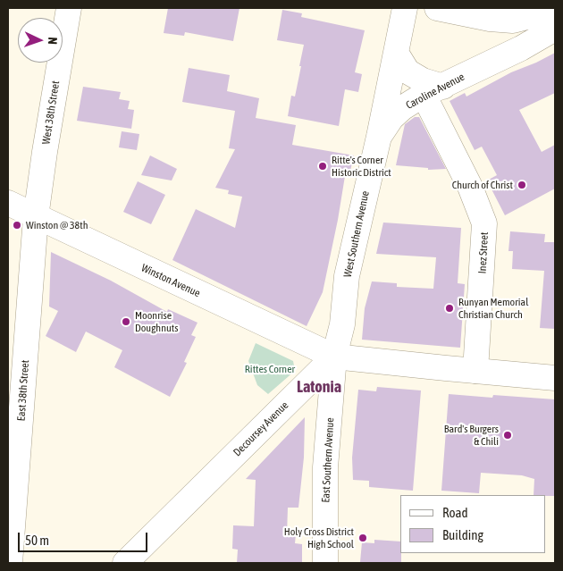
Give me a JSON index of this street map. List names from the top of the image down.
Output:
{
  "streets": {
    "street": [
      "Caroline Avenue",
      "West 38th Street",
      "West Southern Avenue",
      "Inez Street",
      "Winston Avenue",
      "East 38th Street",
      "Decoursey Avenue",
      "East Southern Avenue"
    ]
  },
  "crossings": [
    ["Caroline Avenue", "West Southern Avenue"],
    ["Caroline Avenue", "Inez Street"],
    ["West 38th Street", "Winston Avenue"],
    ["West 38th Street", "East 38th Street"],
    ["West Southern Avenue", "Winston Avenue"],
    ["West Southern Avenue", "Decoursey Avenue"],
    ["West Southern Avenue", "East Southern Avenue"],
    ["Winston Avenue", "East 38th Street"],
    ["Winston Avenue", "Decoursey Avenue"],
    ["Winston Avenue", "East Southern Avenue"],
    ["Decoursey Avenue", "East Southern Avenue"]
  ],
  "districts": ["Latonia"],
  "parks": ["Rittes Corner"],
  "places": [
    "Ritte's Corner Historic District",
    "Church of Christ",
    "Winston @ 38th",
    "Runyan Memorial Christian Church",
    "Moonrise Doughnuts",
    "Bard's Burgers & Chili",
    "Holy Cross District High School"
  ],
  "legend": ["Road", "Building"],
  "scale_bar": "50 m",
  "north": "right"
}
